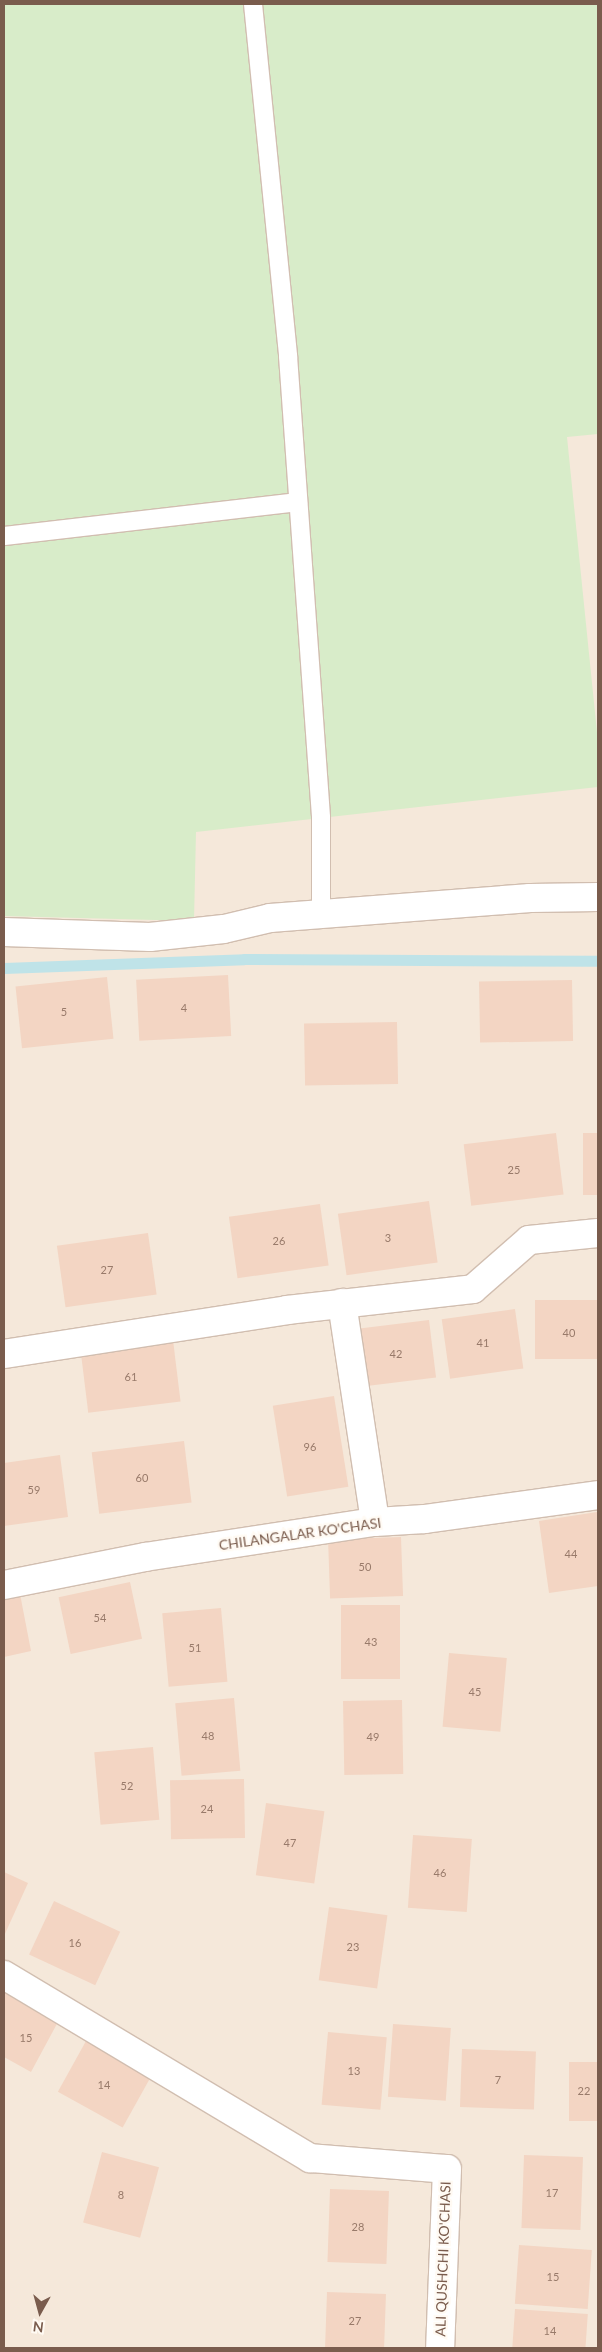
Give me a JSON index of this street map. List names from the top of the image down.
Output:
{
  "streets": {
    "street": ["CHILANGALAR KO'CHASI", "ALI QUSHCHI KO'CHASI"]
  },
  "house_numbers": [
    "4",
    "5",
    "25",
    "3",
    "26",
    "27",
    "40",
    "41",
    "42",
    "61",
    "96",
    "60",
    "59",
    "44",
    "50",
    "54",
    "43",
    "51",
    "45",
    "48",
    "49",
    "52",
    "24",
    "47",
    "46",
    "16",
    "23",
    "15",
    "13",
    "7",
    "14",
    "22",
    "17",
    "8",
    "28",
    "15",
    "27",
    "14"
  ],
  "north": "bottom"
}
